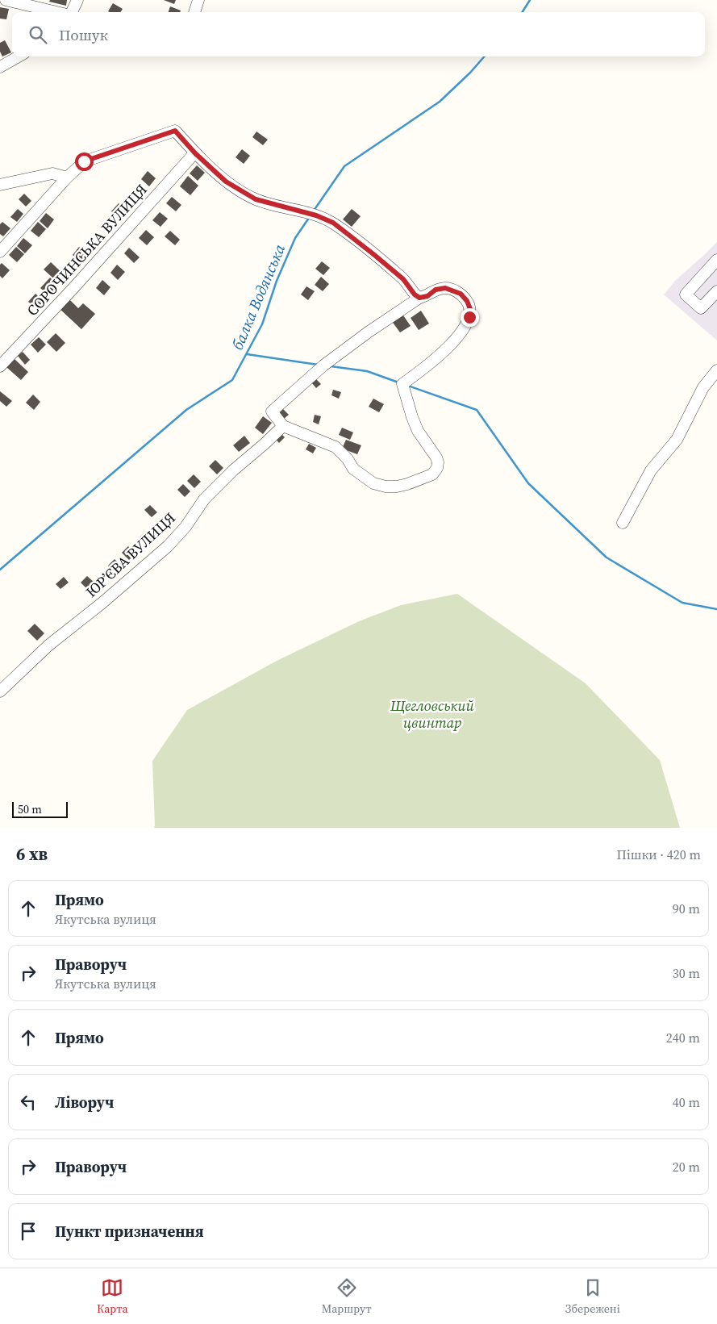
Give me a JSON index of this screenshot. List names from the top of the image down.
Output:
{
  "streets": {
    "street": ["СОРОЧИНСЬКА ВУЛИЦЯ", "ЮР’ЄВА ВУЛИЦЯ"]
  },
  "water": ["балка Водянська"],
  "parks": ["Щегловський цвинтар"],
  "scale_bar": "50 m",
  "page": {
    "search": "Пошук",
    "scale": "50 m",
    "heading": ["6 хв", "Пішки · 420 m"],
    "list": [
      ["Прямо", "Якутська вулиця", "90 m"],
      ["Праворуч", "Якутська вулиця", "30 m"],
      ["Прямо", "240 m"],
      ["Ліворуч", "40 m"],
      ["Праворуч", "20 m"],
      "Пункт призначення"
    ],
    "nav": ["Карта", "Маршрут", "Збережені"]
  }
}
